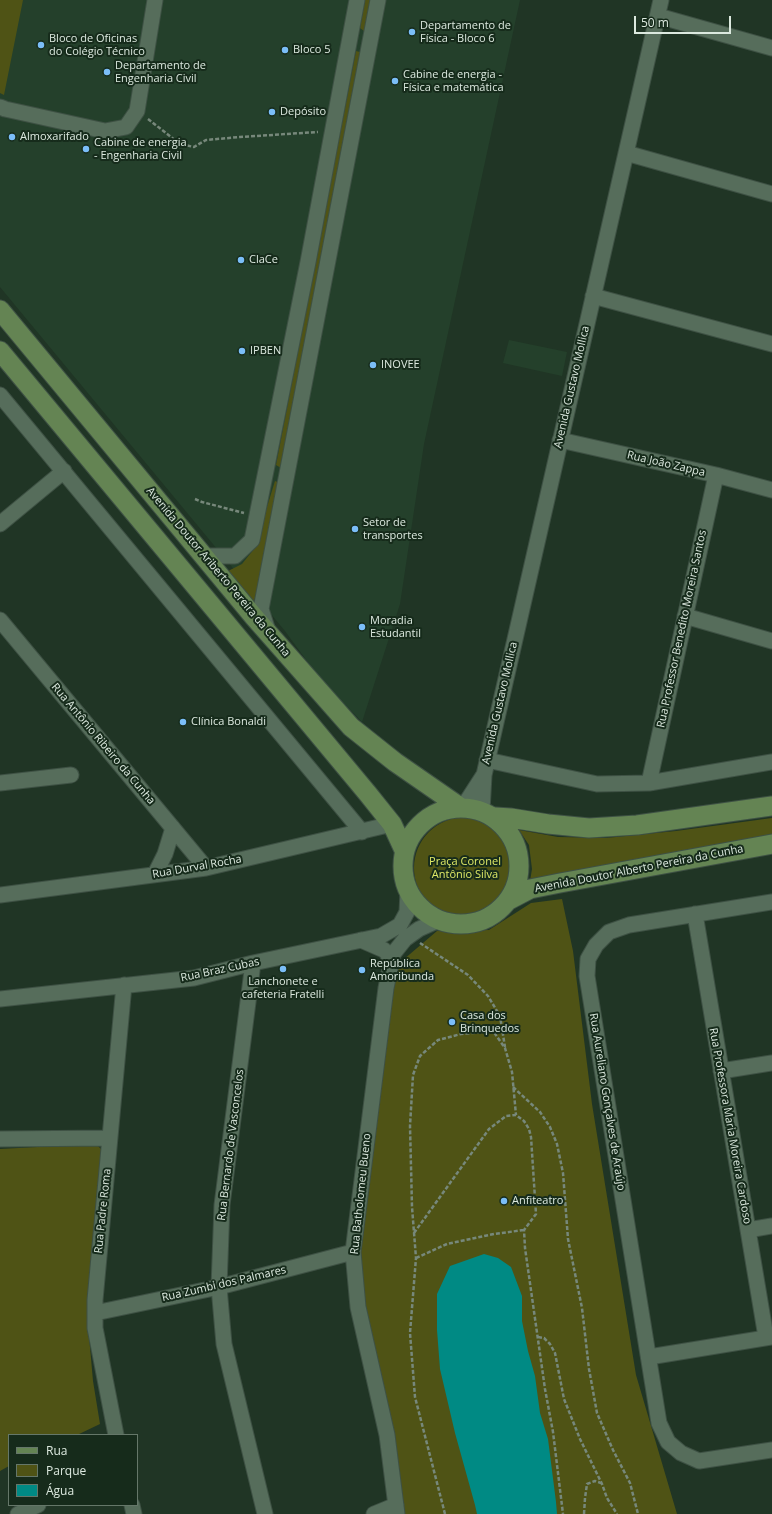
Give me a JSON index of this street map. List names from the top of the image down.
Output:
{
  "streets": {
    "main road": ["Avenida Doutor Ariberto Pereira da Cunha", "Avenida Doutor Alberto Pereira da Cunha"],
    "street": [
      "Avenida Gustavo Mollica",
      "Rua João Zappa",
      "Rua Professor Benedito Moreira Santos",
      "Rua Antônio Ribeiro da Cunha",
      "Rua Durval Rocha",
      "Rua Braz Cubas",
      "Rua Aureliano Gonçalves de Araújo",
      "Rua Professora Maria Moreira Cardoso",
      "Rua Bernardo de Vasconcelos",
      "Rua Batholomeu Bueno",
      "Rua Padre Roma",
      "Rua Zumbi dos Palmares"
    ]
  },
  "crossings": [
    ["Avenida Gustavo Mollica", "Rua João Zappa"],
    ["Avenida Gustavo Mollica", "Avenida Doutor Ariberto Pereira da Cunha"],
    ["Avenida Gustavo Mollica", "Avenida Doutor Alberto Pereira da Cunha"],
    ["Avenida Gustavo Mollica", "Rua Braz Cubas"],
    ["Avenida Gustavo Mollica", "Rua Batholomeu Bueno"],
    ["Rua João Zappa", "Rua Professor Benedito Moreira Santos"],
    ["Avenida Doutor Ariberto Pereira da Cunha", "Avenida Doutor Alberto Pereira da Cunha"],
    ["Avenida Doutor Ariberto Pereira da Cunha", "Rua Braz Cubas"],
    ["Avenida Doutor Ariberto Pereira da Cunha", "Rua Batholomeu Bueno"],
    ["Rua Antônio Ribeiro da Cunha", "Rua Durval Rocha"],
    ["Avenida Doutor Alberto Pereira da Cunha", "Rua Braz Cubas"],
    ["Avenida Doutor Alberto Pereira da Cunha", "Rua Batholomeu Bueno"],
    ["Rua Braz Cubas", "Rua Bernardo de Vasconcelos"],
    ["Rua Braz Cubas", "Rua Batholomeu Bueno"],
    ["Rua Braz Cubas", "Rua Padre Roma"],
    ["Rua Aureliano Gonçalves de Araújo", "Rua Professora Maria Moreira Cardoso"],
    ["Rua Bernardo de Vasconcelos", "Rua Zumbi dos Palmares"],
    ["Rua Batholomeu Bueno", "Rua Zumbi dos Palmares"],
    ["Rua Padre Roma", "Rua Zumbi dos Palmares"]
  ],
  "parks": ["Praça Coronel Antônio Silva"],
  "places": [
    "Departamento de Física - Bloco 6",
    "Bloco de Oficinas do Colégio Técnico",
    "Bloco 5",
    "Departamento de Engenharia Civil",
    "Cabine de energia - Física e matemática",
    "Depósito",
    "Almoxarifado",
    "Cabine de energia - Engenharia Civil",
    "ClaCe",
    "IPBEN",
    "INOVEE",
    "Setor de transportes",
    "Moradia Estudantil",
    "Clínica Bonaldi",
    "Lanchonete e cafeteria Fratelli",
    "República Amoribunda",
    "Casa dos Brinquedos",
    "Anfiteatro"
  ],
  "legend": ["Rua", "Parque", "Água"],
  "scale_bar": "50 m"
}
